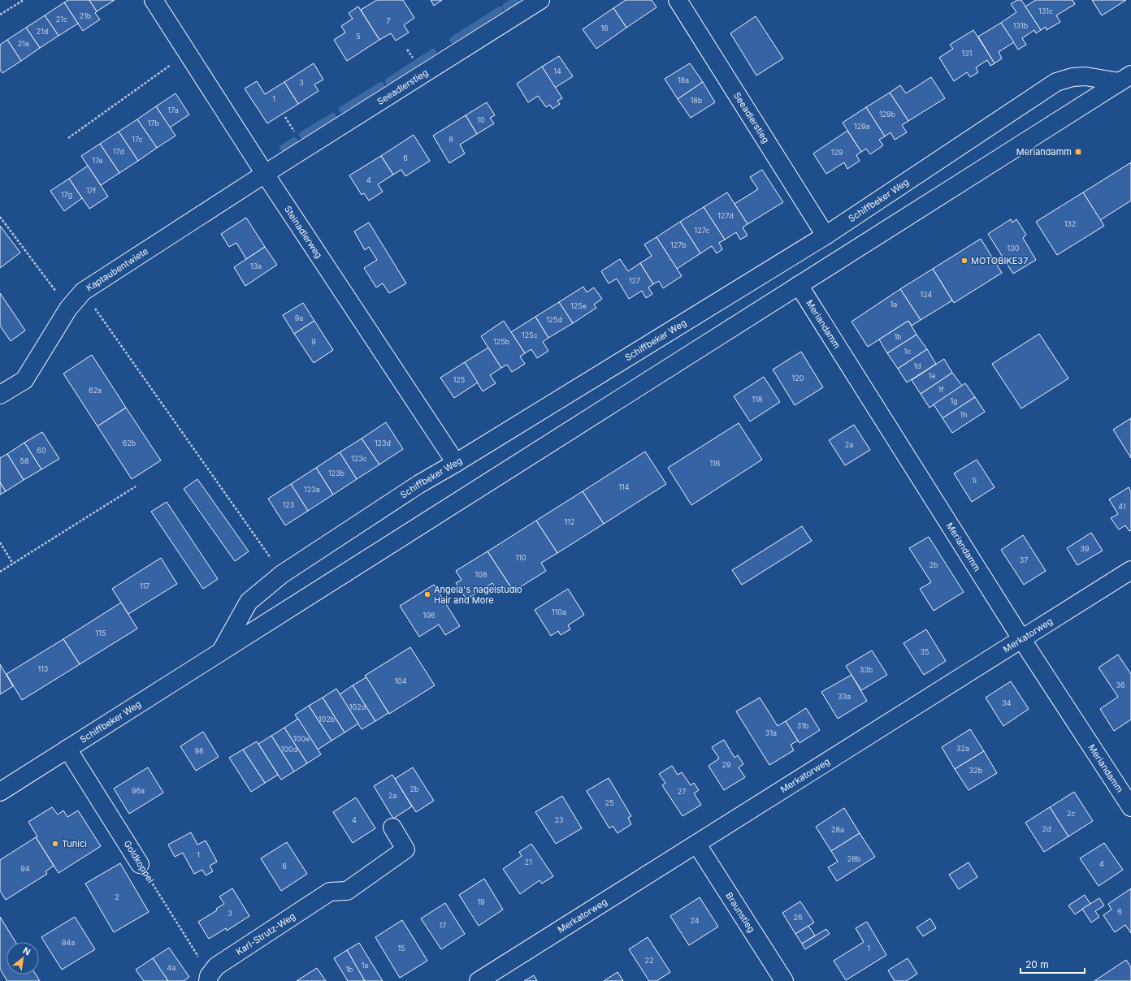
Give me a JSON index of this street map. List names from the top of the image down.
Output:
{
  "streets": {
    "street": [
      "Seeadlerstieg",
      "Schiffbeker Weg",
      "Steinadlerweg",
      "Kaptaubentwiete",
      "Meriandamm",
      "Merkatorweg",
      "Goldkoppel",
      "Braunstieg",
      "Karl-Strutz-Weg"
    ]
  },
  "crossings": [
    ["Seeadlerstieg", "Schiffbeker Weg"],
    ["Seeadlerstieg", "Steinadlerweg"],
    ["Seeadlerstieg", "Kaptaubentwiete"],
    ["Schiffbeker Weg", "Steinadlerweg"],
    ["Schiffbeker Weg", "Meriandamm"],
    ["Schiffbeker Weg", "Goldkoppel"],
    ["Steinadlerweg", "Kaptaubentwiete"],
    ["Meriandamm", "Merkatorweg"],
    ["Merkatorweg", "Braunstieg"],
    ["Goldkoppel", "Karl-Strutz-Weg"]
  ],
  "places": {
    "transit": ["Meriandamm"],
    "other": ["MOTOBIKE37", "Angela's nagelstudio Hair and More", "Tunici"]
  },
  "house_numbers": [
    "131c",
    "21b",
    "21c",
    "7",
    "131b",
    "16",
    "21d",
    "5",
    "21e",
    "131",
    "14",
    "18a",
    "3",
    "1",
    "18b",
    "17a",
    "129b",
    "10",
    "17b",
    "129a",
    "17c",
    "8",
    "17d",
    "129",
    "6",
    "17e",
    "4",
    "17f",
    "17g",
    "127d",
    "132",
    "127c",
    "127b",
    "130",
    "13a",
    "127",
    "124",
    "1a",
    "125e",
    "9a",
    "125d",
    "125c",
    "1b",
    "9",
    "125b",
    "1c",
    "1d",
    "1e",
    "120",
    "125",
    "1f",
    "62a",
    "118",
    "1g",
    "1h",
    "62b",
    "123d",
    "2a",
    "60",
    "123c",
    "58",
    "116",
    "123b",
    "1i",
    "114",
    "123a",
    "123",
    "41",
    "112",
    "39",
    "110",
    "37",
    "2b",
    "108",
    "117",
    "110a",
    "106",
    "115",
    "35",
    "113",
    "33b",
    "104",
    "36",
    "33a",
    "34",
    "102d",
    "102b",
    "31b",
    "31a",
    "100e",
    "32a",
    "100d",
    "98",
    "29",
    "32b",
    "2b",
    "96a",
    "27",
    "2a",
    "25",
    "2c",
    "4",
    "23",
    "2d",
    "28a",
    "1",
    "28b",
    "21",
    "4",
    "6",
    "94",
    "2",
    "19",
    "6",
    "3",
    "26",
    "24",
    "17",
    "94a",
    "15",
    "1",
    "22",
    "1a",
    "4a",
    "1b"
  ],
  "scale_bar": "20 m",
  "north": "top right"
}
